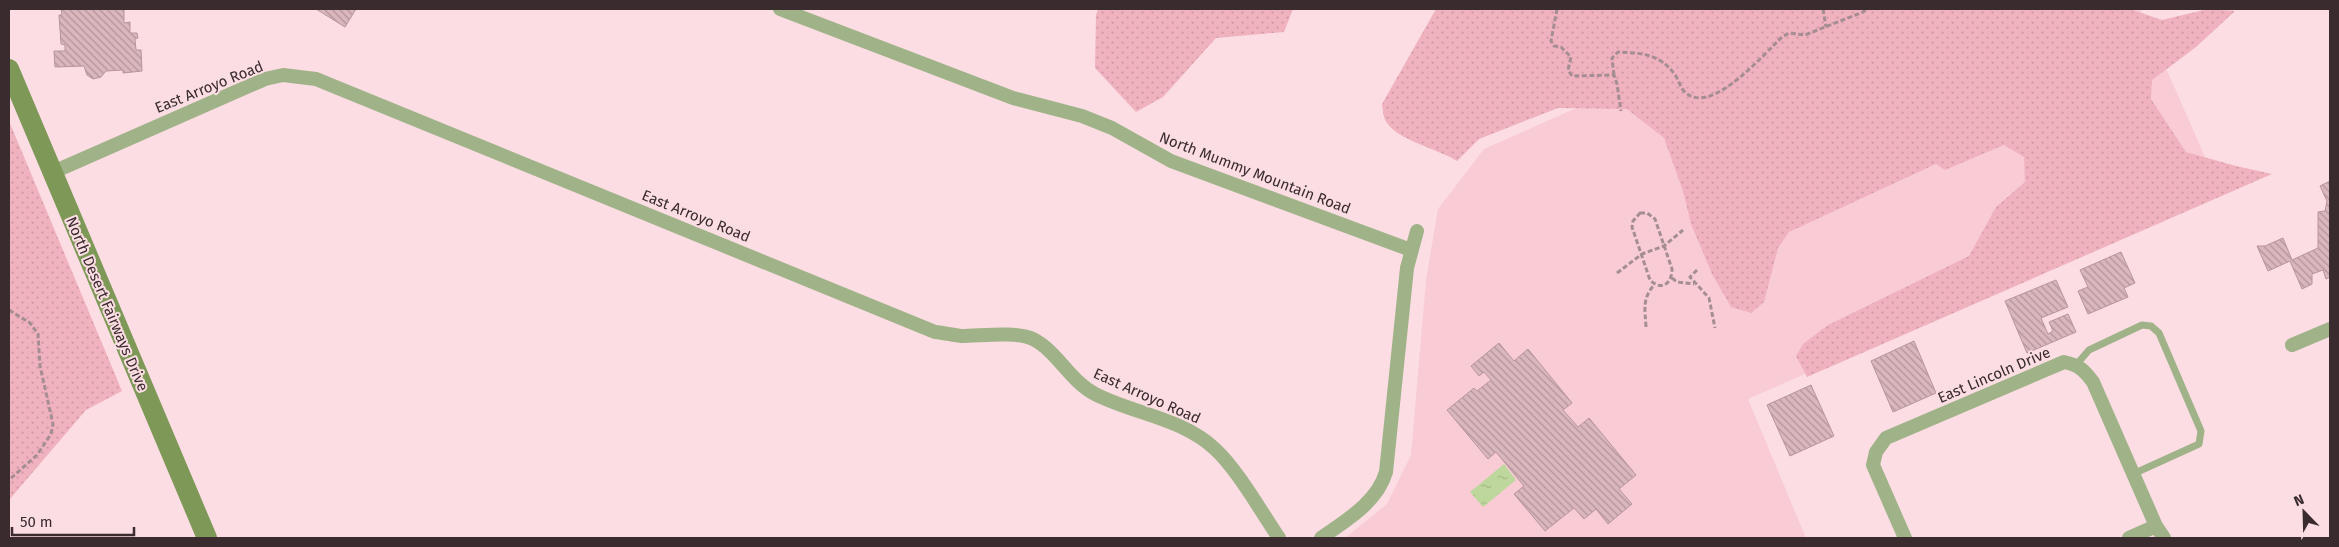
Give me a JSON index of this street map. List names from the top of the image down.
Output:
{
  "streets": {
    "street": [
      "East Arroyo Road",
      "North Mummy Mountain Road",
      "North Desert Fairways Drive",
      "East Lincoln Drive"
    ]
  },
  "crossings": [
    ["East Arroyo Road", "North Desert Fairways Drive"]
  ],
  "scale_bar": "50 m",
  "north": "top left"
}
